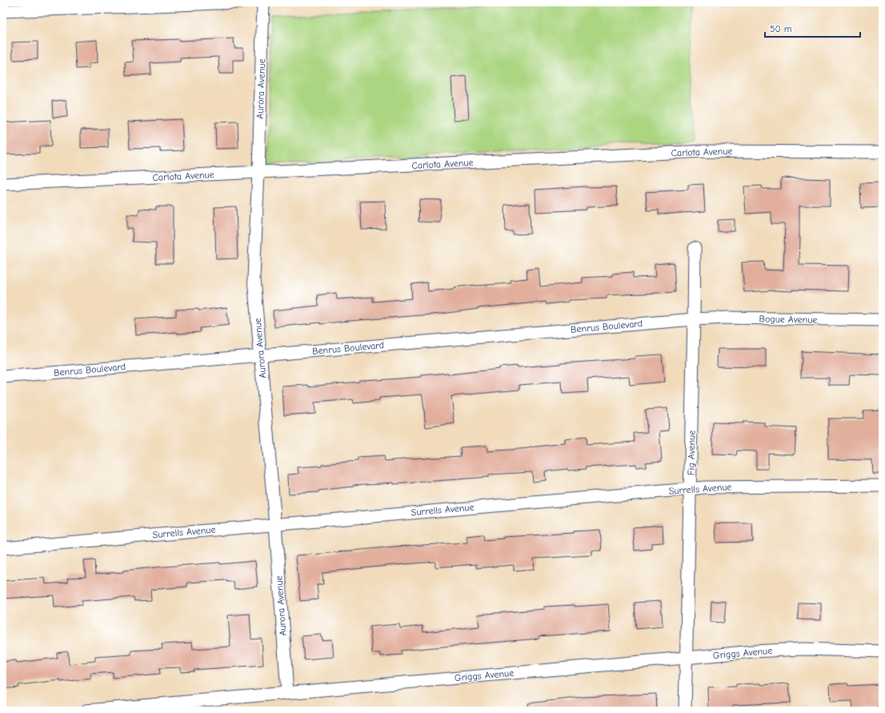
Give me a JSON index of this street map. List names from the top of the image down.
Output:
{
  "streets": {
    "street": [
      "Aurora Avenue",
      "Carlota Avenue",
      "Bogue Avenue",
      "Benrus Boulevard",
      "Fig Avenue",
      "Surrells Avenue",
      "Griggs Avenue"
    ]
  },
  "crossings": [
    ["Aurora Avenue", "Carlota Avenue"],
    ["Aurora Avenue", "Benrus Boulevard"],
    ["Aurora Avenue", "Surrells Avenue"],
    ["Aurora Avenue", "Griggs Avenue"],
    ["Bogue Avenue", "Benrus Boulevard"],
    ["Bogue Avenue", "Fig Avenue"],
    ["Benrus Boulevard", "Fig Avenue"],
    ["Fig Avenue", "Surrells Avenue"],
    ["Fig Avenue", "Griggs Avenue"]
  ],
  "scale_bar": "50 m"
}
